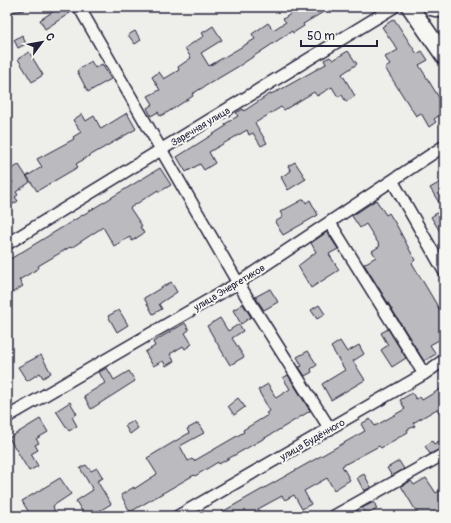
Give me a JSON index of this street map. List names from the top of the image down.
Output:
{
  "streets": {
    "street": ["Заречная улица", "улица Энергетиков", "улица Будённого"]
  },
  "scale_bar": "50 m",
  "north": "top right"
}
